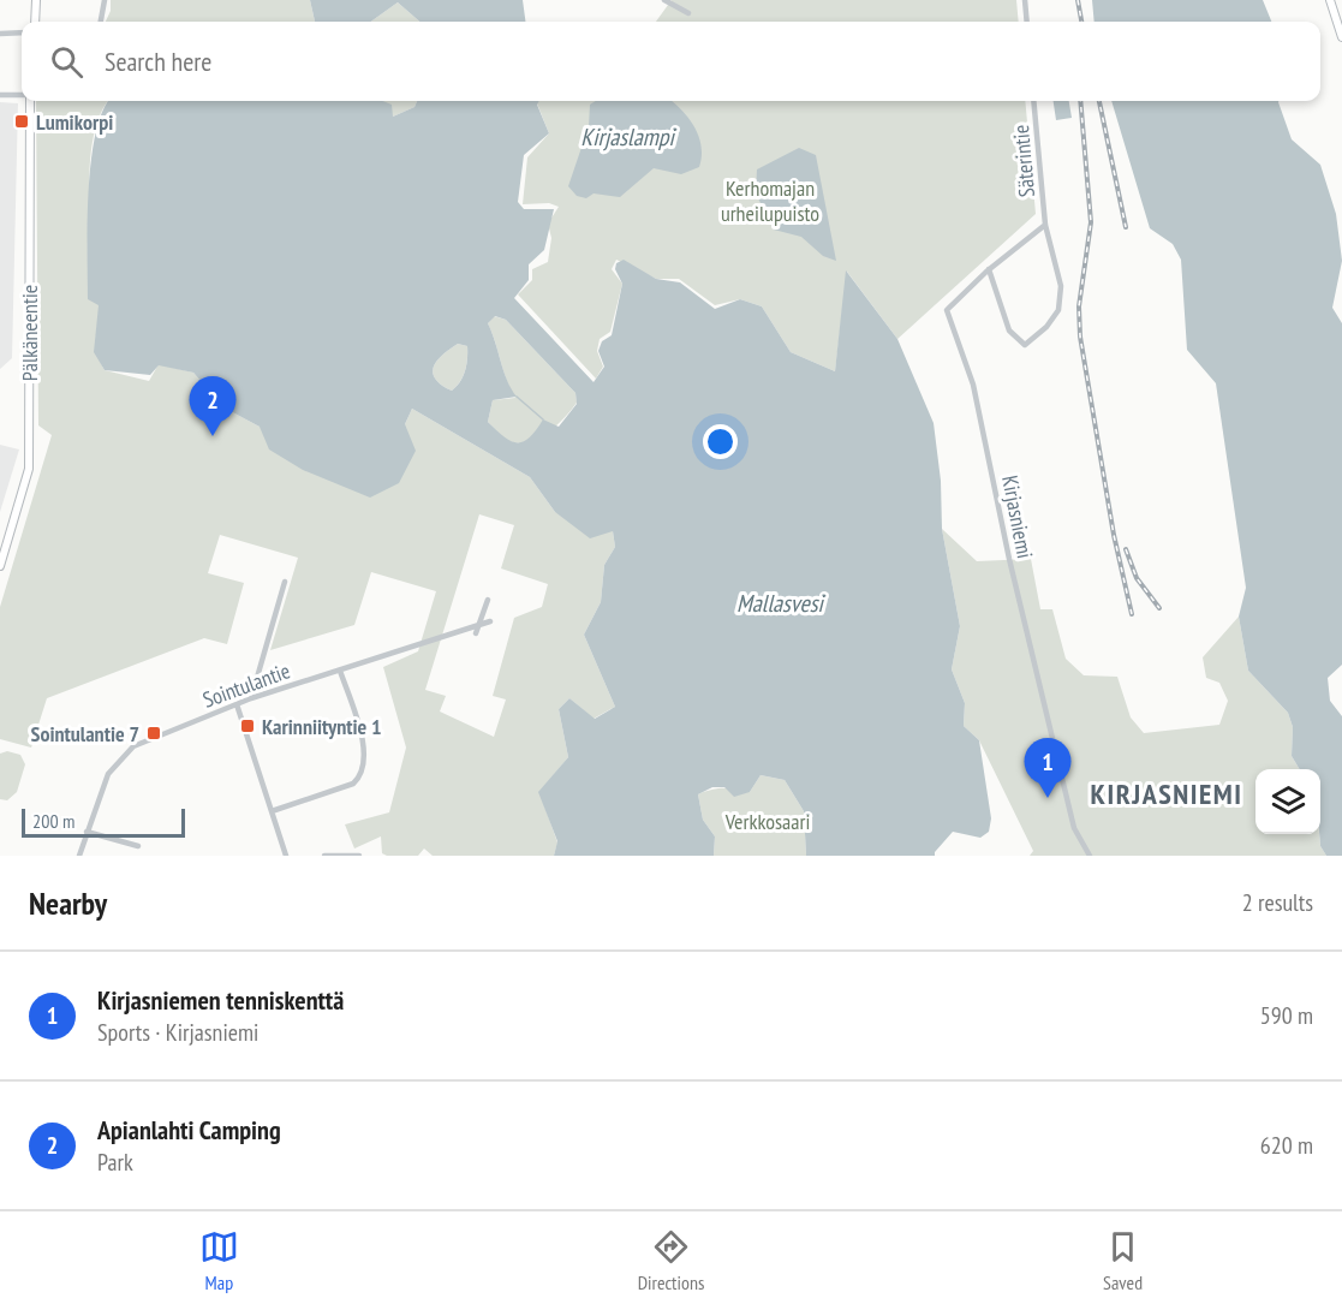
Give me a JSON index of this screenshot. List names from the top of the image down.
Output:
{
  "streets": {
    "main road": ["Pälkäneentie"],
    "street": ["Säterintie", "Kirjasniemi", "Sointulantie"]
  },
  "crossings": [
    ["Säterintie", "Kirjasniemi"]
  ],
  "districts": ["KIRJASNIEMI"],
  "water": ["Kirjaslampi", "Mallasvesi"],
  "parks": ["Kerhomajan urheilupuisto", "Verkkosaari"],
  "places": {
    "transit": ["Lumikorpi", "Karinniityntie 1", "Sointulantie 7"]
  },
  "scale_bar": "200 m",
  "page": {
    "search": "Search here",
    "pins": ["2", "1"],
    "scale": "200 m",
    "heading": ["Nearby", "2 results"],
    "list": [
      {
        "mark": "1",
        "name": "Kirjasniemen tenniskenttä",
        "note": "Sports · Kirjasniemi",
        "value": "590 m"
      },
      {
        "mark": "2",
        "name": "Apianlahti Camping",
        "note": "Park",
        "value": "620 m"
      }
    ],
    "nav": ["Map", "Directions", "Saved"]
  }
}
